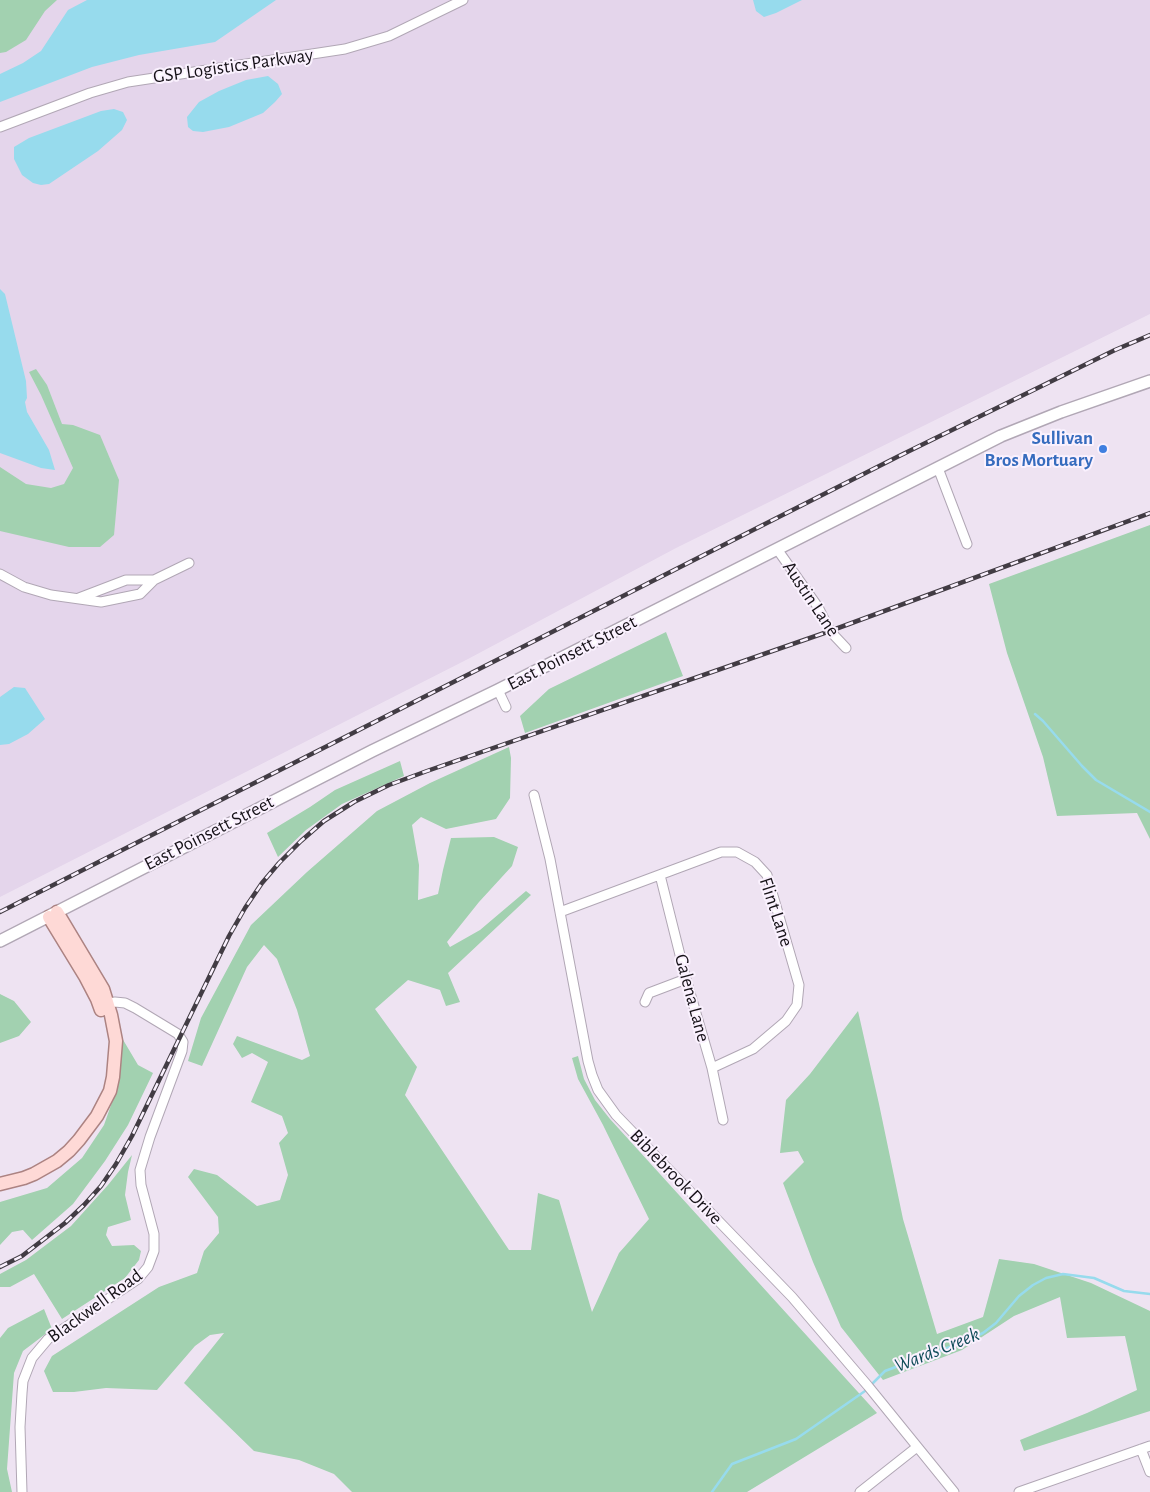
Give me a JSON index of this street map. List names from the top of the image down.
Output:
{
  "streets": {
    "main road": ["East Poinsett Street"],
    "street": [
      "GSP Logistics Parkway",
      "Austin Lane",
      "Flint Lane",
      "Galena Lane",
      "Biblebrook Drive",
      "Blackwell Road"
    ]
  },
  "crossings": [
    ["Austin Lane", "East Poinsett Street"],
    ["Flint Lane", "Galena Lane"],
    ["Flint Lane", "Biblebrook Drive"]
  ],
  "water": ["Wards Creek"],
  "places": ["Sullivan Bros Mortuary"]
}
